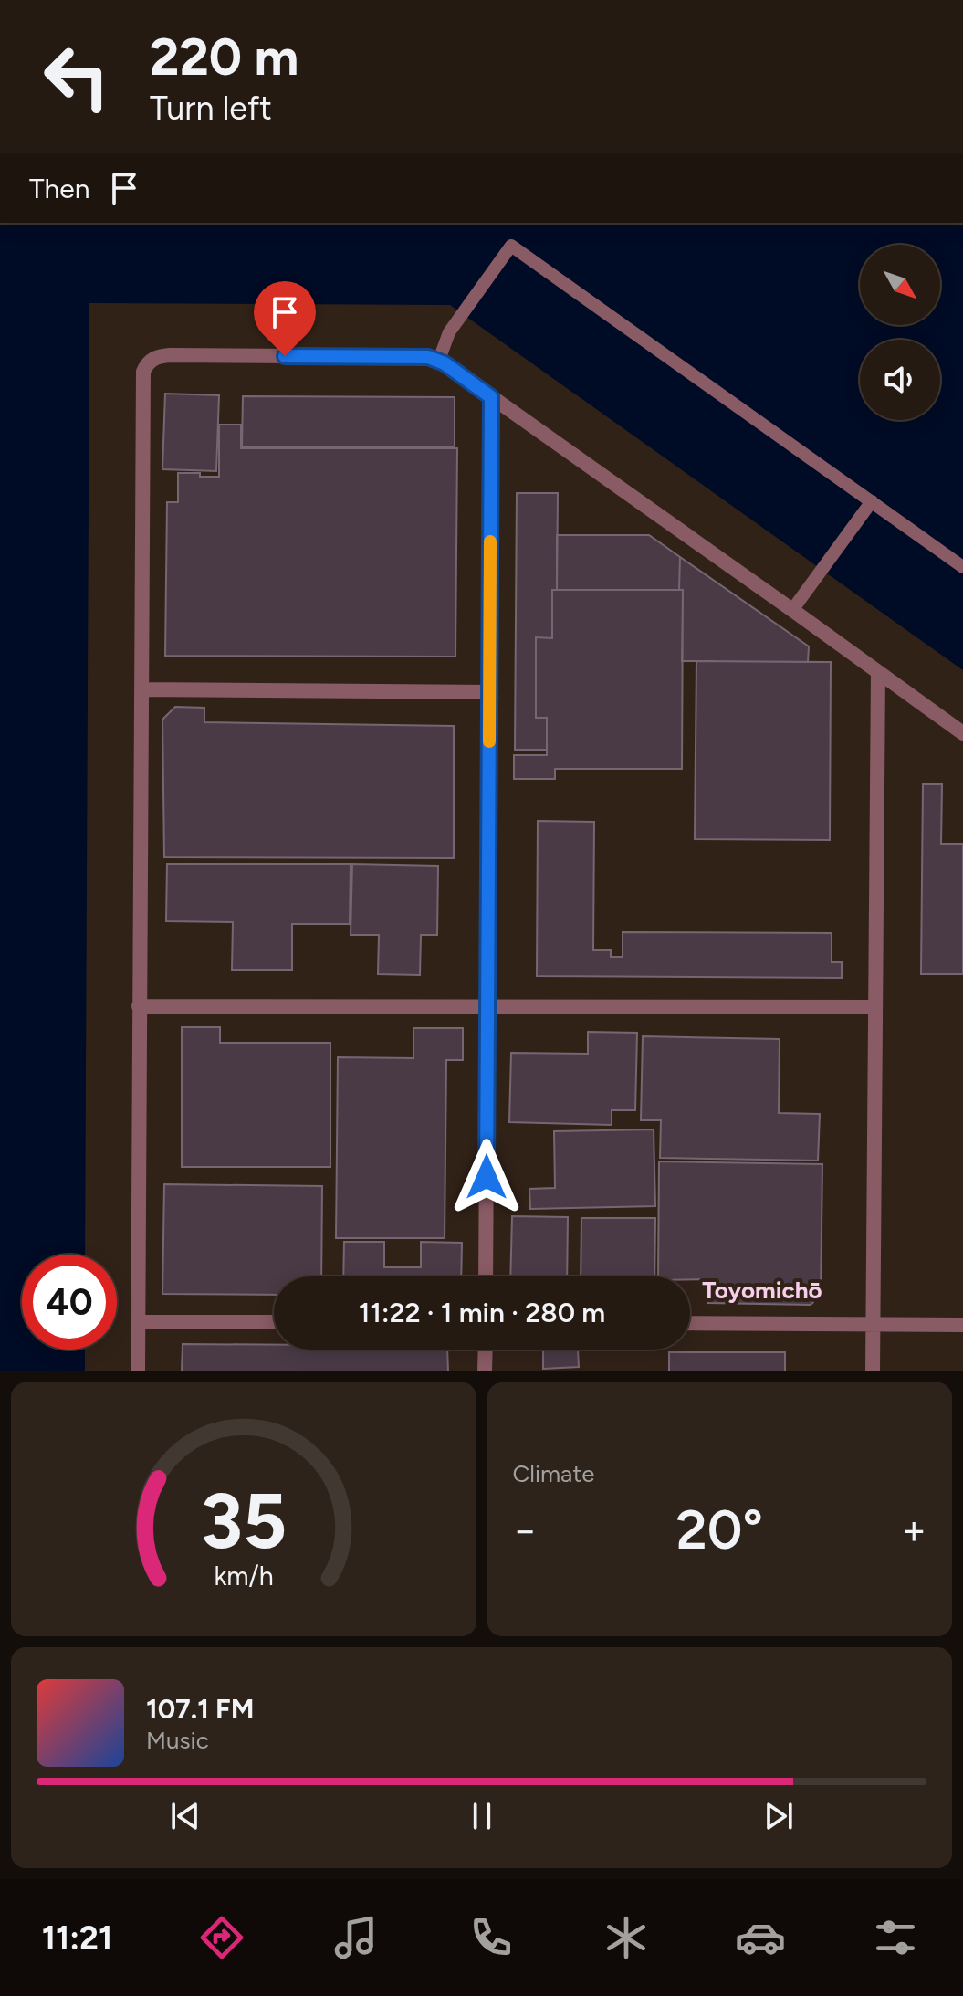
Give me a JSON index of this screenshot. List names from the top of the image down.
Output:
{
  "districts": ["Toyomichō"],
  "north": "bottom right",
  "page": {
    "turn": ["220 m", "Turn left"],
    "then": "Then",
    "limit": "40",
    "trip": "11:22 · 1 min · 280 m",
    "tile": "Climate",
    "heat": ["−", "20°", "+"],
    "song": ["107.1 FM", "Music"],
    "tabs": "11:21",
    "gauge": ["35", "km/h"]
  }
}
